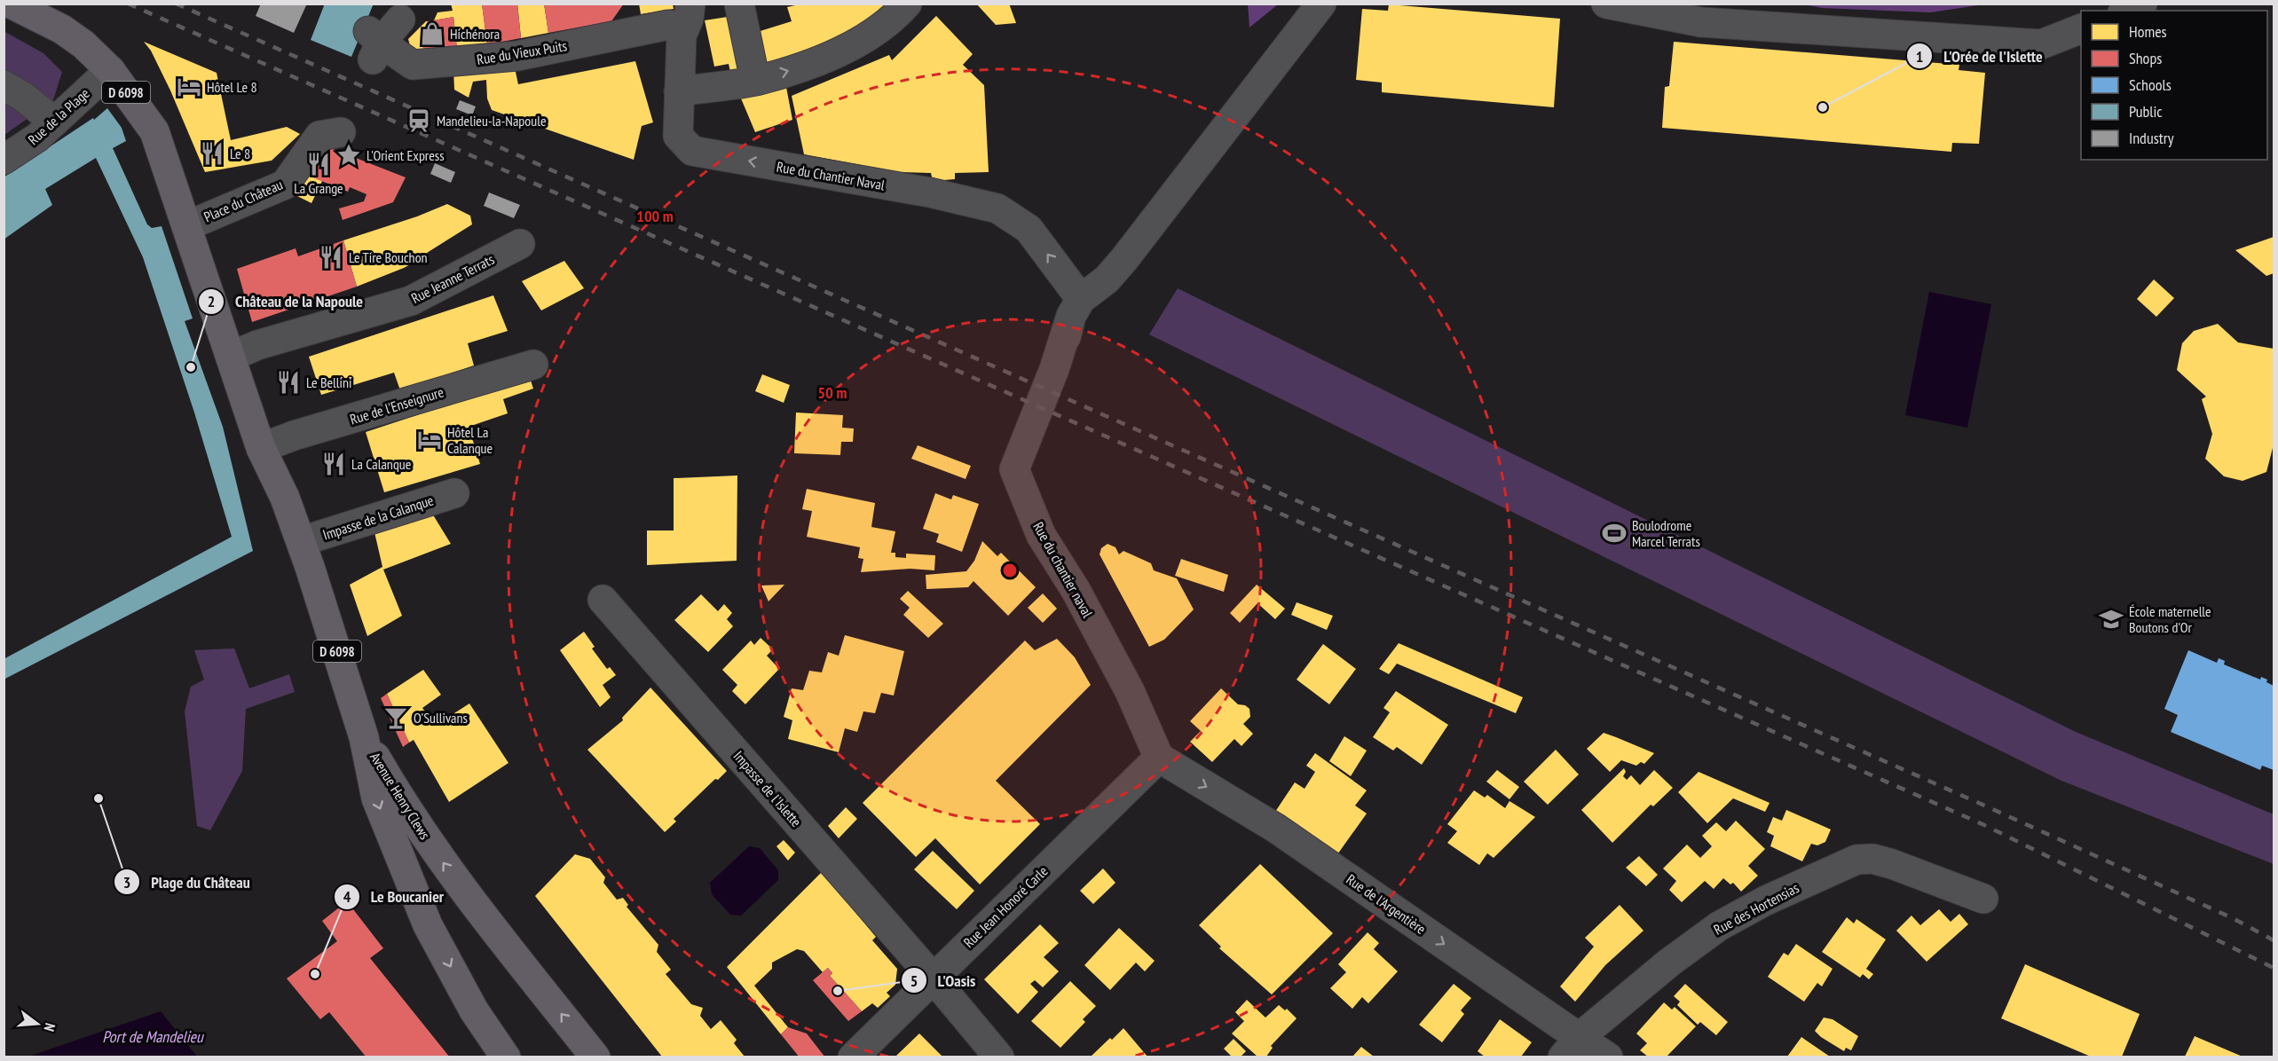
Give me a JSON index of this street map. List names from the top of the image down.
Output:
{
  "streets": {
    "main road": ["D 6098", "Avenue Henry Clews"],
    "street": [
      "Rue du Vieux Puits",
      "Rue de la Plage",
      "Rue du Chantier Naval",
      "Place du Château",
      "Rue Jeanne Terrats",
      "Rue de l'Enseignure",
      "Impasse de la Calanque",
      "Rue du chantier naval",
      "Impasse de l'Islette",
      "Rue de l'Argentière",
      "Rue Jean Honoré Carle",
      "Rue des Hortensias"
    ]
  },
  "crossings": [
    ["Rue du Vieux Puits", "Rue du Chantier Naval"],
    ["D 6098", "Rue de la Plage"],
    ["D 6098", "Place du Château"],
    ["D 6098", "Impasse de la Calanque"],
    ["D 6098", "Avenue Henry Clews"],
    ["Rue du Chantier Naval", "Rue du chantier naval"],
    ["Rue du chantier naval", "Rue de l'Argentière"],
    ["Rue du chantier naval", "Rue Jean Honoré Carle"],
    ["Impasse de l'Islette", "Rue Jean Honoré Carle"],
    ["Rue de l'Argentière", "Rue Jean Honoré Carle"],
    ["Rue de l'Argentière", "Rue des Hortensias"]
  ],
  "one_way": ["Rue du Chantier Naval", "Rue de l'Argentière"],
  "water": ["Port de Mandelieu"],
  "places": {
    "shop": ["Hichénora"],
    "hotel": ["Hôtel Le 8", "Hôtel La Calanque"],
    "other": [
      "L'Orée de l'Islette",
      "Château de la Napoule",
      "Plage du Château",
      "Le Boucanier",
      "L'Oasis"
    ],
    "station": ["Mandelieu-la-Napoule"],
    "restaurant": [
      "Le 8",
      "La Grange",
      "Le Tire Bouchon",
      "Le Bellini",
      "La Calanque"
    ],
    "place": ["L'Orient Express"],
    "sports": ["Boulodrome Marcel Terrats"],
    "school or university": ["École maternelle Boutons d'Or"],
    "bar": ["O'Sullivans"]
  },
  "legend": [
    "Homes",
    "Shops",
    "Schools",
    "Public",
    "Industry"
  ],
  "north": "right",
  "rings": ["100 m", "50 m"]
}
